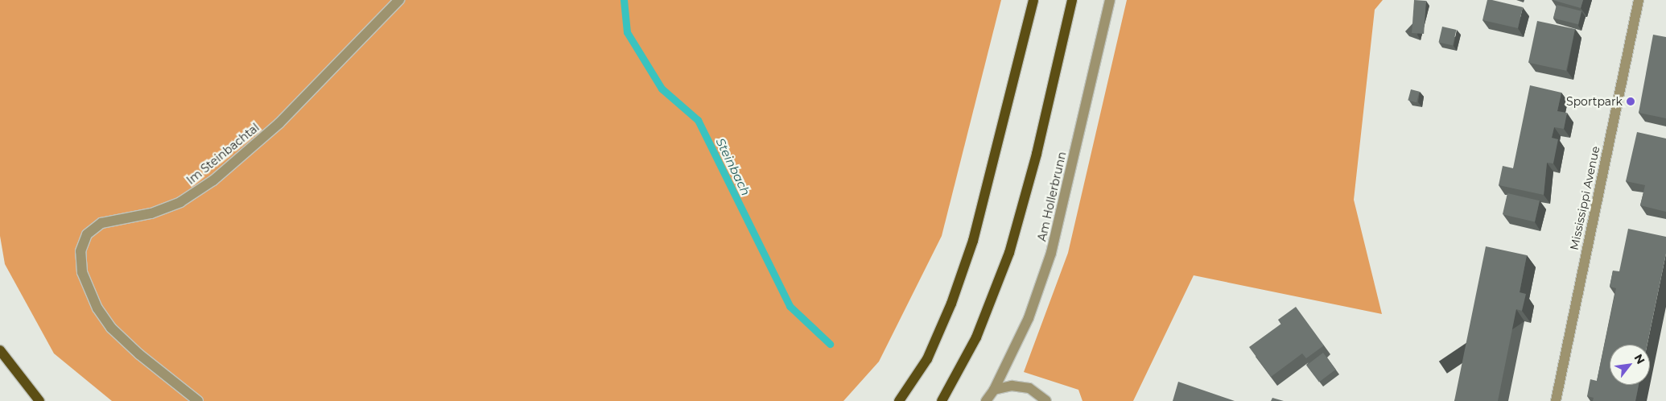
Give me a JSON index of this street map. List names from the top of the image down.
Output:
{
  "streets": {
    "street": ["Im Steinbachtal", "Am Hollerbrunn", "Mississippi Avenue"]
  },
  "water": ["Steinbach"],
  "places": ["Sportpark"],
  "north": "top right"
}
